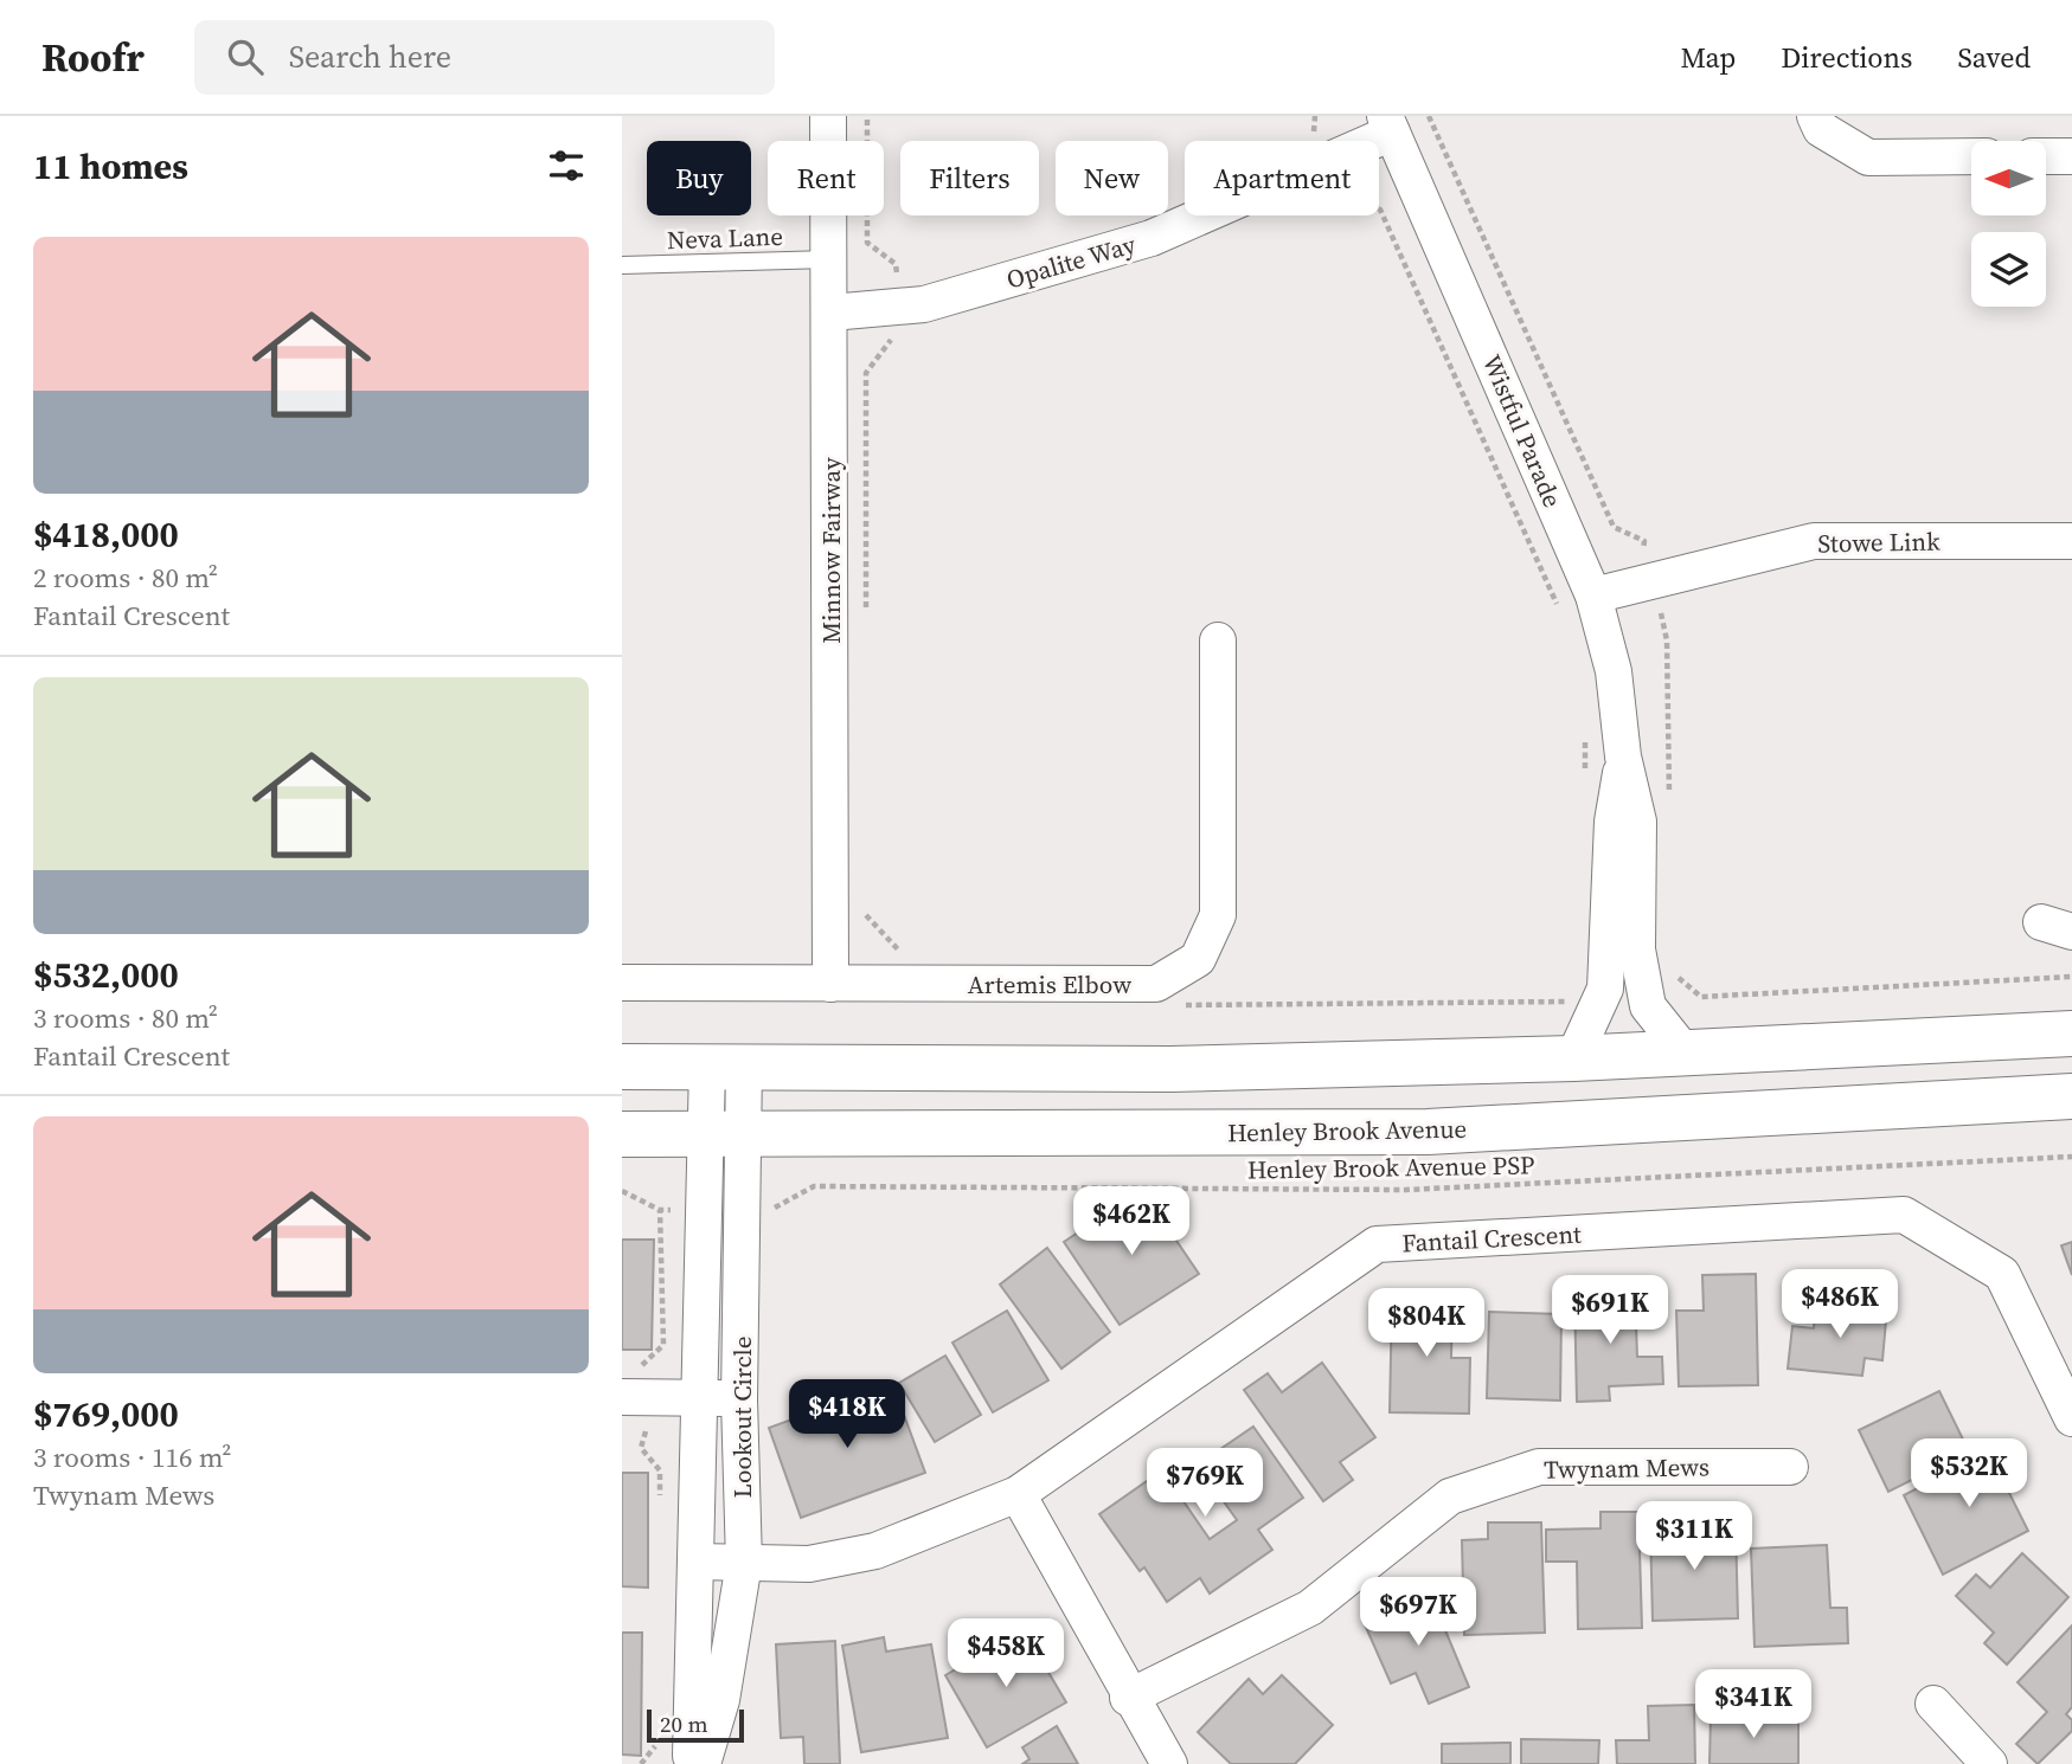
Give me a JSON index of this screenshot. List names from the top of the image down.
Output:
{
  "streets": {
    "main road": ["Henley Brook Avenue"],
    "street": [
      "Opalite Way",
      "Wistful Parade",
      "Stowe Link",
      "Minnow Fairway",
      "Artemis Elbow",
      "Fantail Crescent",
      "Lookout Circle",
      "Twynam Mews"
    ],
    "lane": ["Neva Lane"],
    "path": ["Henley Brook Avenue PSP"]
  },
  "crossings": [
    ["Neva Lane", "Minnow Fairway"],
    ["Opalite Way", "Wistful Parade"],
    ["Opalite Way", "Minnow Fairway"],
    ["Wistful Parade", "Stowe Link"],
    ["Minnow Fairway", "Artemis Elbow"],
    ["Henley Brook Avenue", "Lookout Circle"],
    ["Henley Brook Avenue PSP", "Lookout Circle"],
    ["Fantail Crescent", "Lookout Circle"]
  ],
  "scale_bar": "20 m",
  "north": "left",
  "page": {
    "header": "Roofr",
    "search": "Search here",
    "nav": ["Map", "Directions", "Saved"],
    "heading": "11 homes",
    "chip": [
      "Buy",
      "Rent",
      "Filters",
      "New",
      "Apartment"
    ],
    "list": [
      {
        "name": "$418,000",
        "note": "2 rooms · 80 m² · Fantail Crescent"
      },
      {
        "name": "$532,000",
        "note": "3 rooms · 80 m² · Fantail Crescent"
      },
      {
        "name": "$769,000",
        "note": "3 rooms · 116 m² · Twynam Mews"
      }
    ],
    "price": [
      "$462K",
      "$486K",
      "$691K",
      "$804K",
      "$418K",
      "$532K",
      "$769K",
      "$311K",
      "$697K",
      "$458K",
      "$341K"
    ],
    "scale": "20 m"
  }
}
